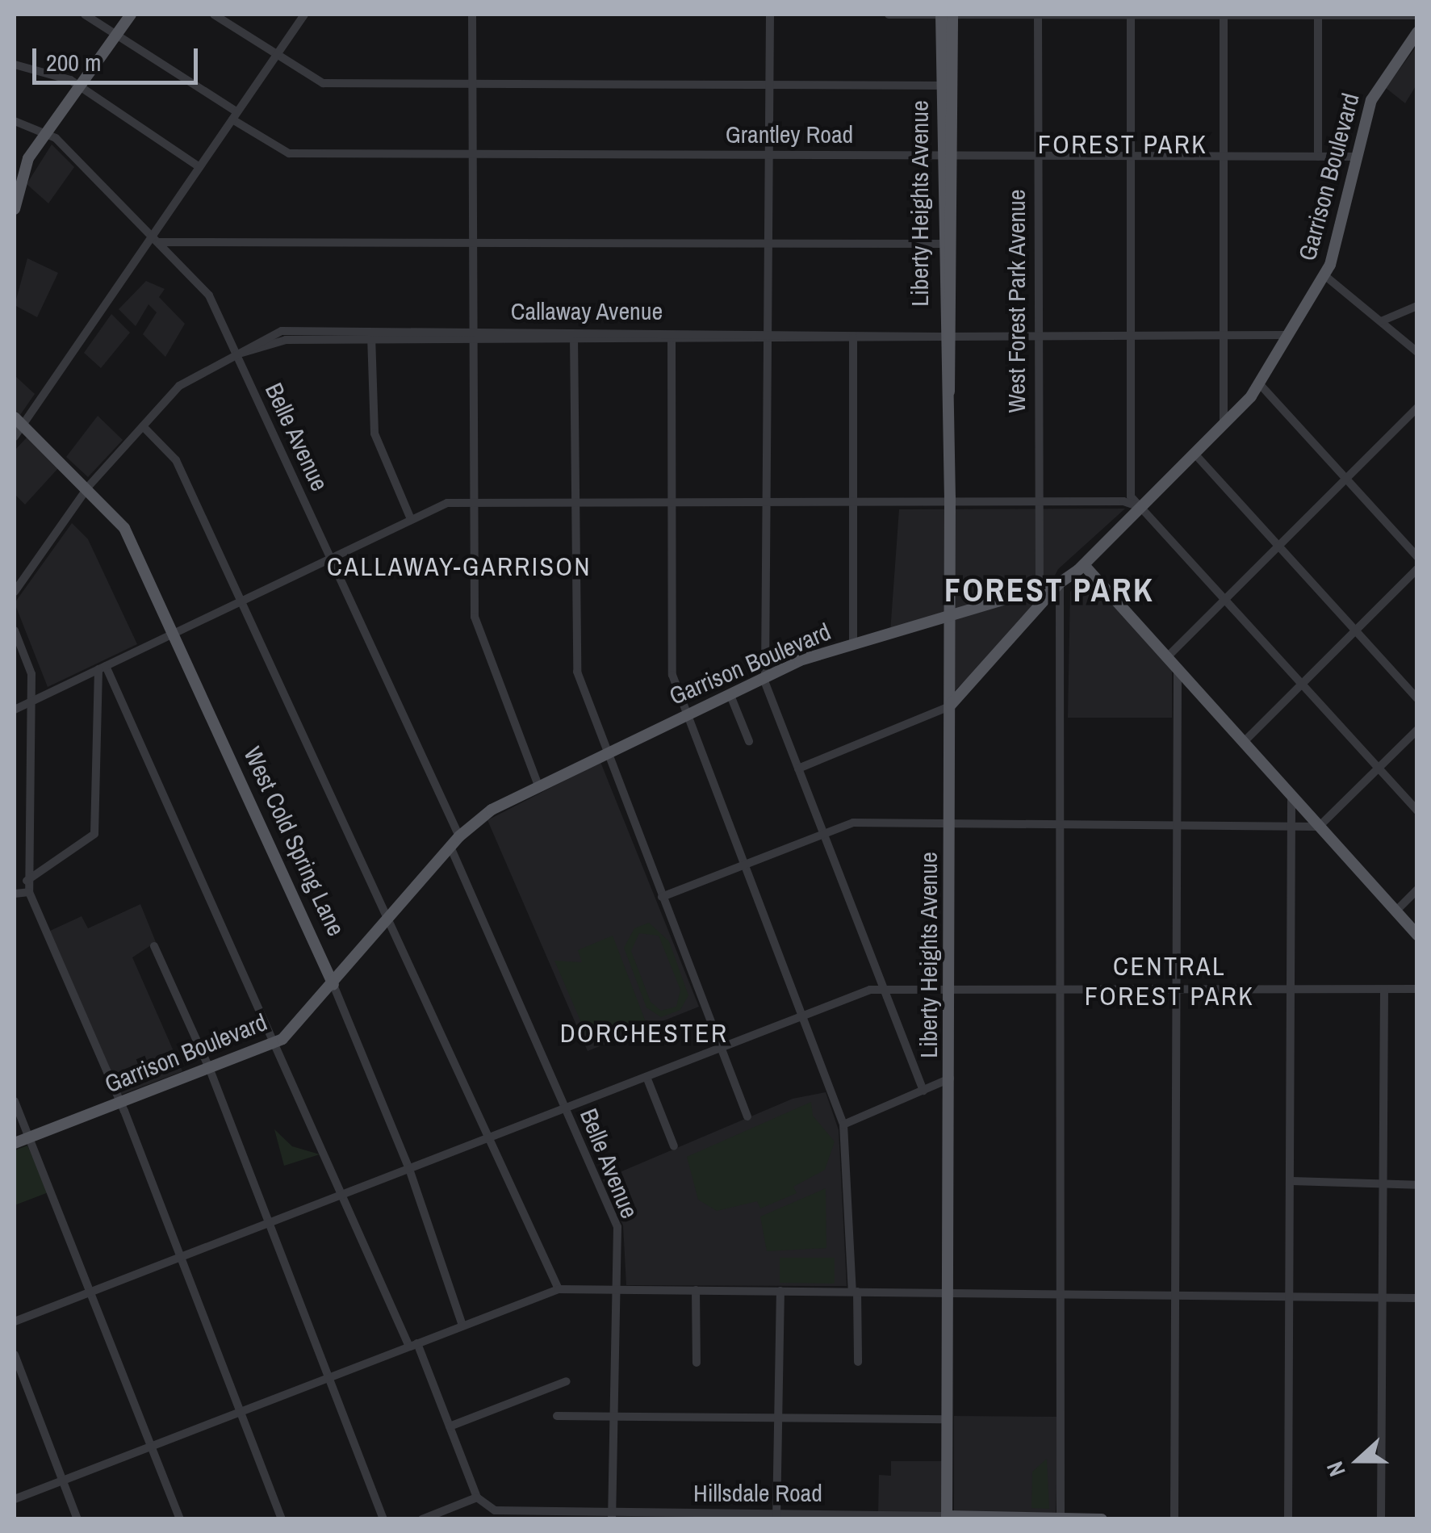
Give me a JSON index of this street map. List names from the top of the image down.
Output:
{
  "streets": {
    "main road": [
      "Garrison Boulevard",
      "Liberty Heights Avenue",
      "West Cold Spring Lane",
      "Hillsdale Road"
    ],
    "street": [
      "Grantley Road",
      "West Forest Park Avenue",
      "Callaway Avenue",
      "Belle Avenue"
    ]
  },
  "crossings": [
    ["Grantley Road", "Garrison Boulevard"],
    ["Grantley Road", "Liberty Heights Avenue"],
    ["Grantley Road", "West Forest Park Avenue"],
    ["Garrison Boulevard", "Liberty Heights Avenue"],
    ["Garrison Boulevard", "West Forest Park Avenue"],
    ["Garrison Boulevard", "Callaway Avenue"],
    ["Garrison Boulevard", "Belle Avenue"],
    ["Garrison Boulevard", "West Cold Spring Lane"],
    ["Liberty Heights Avenue", "Callaway Avenue"],
    ["Liberty Heights Avenue", "Hillsdale Road"],
    ["West Forest Park Avenue", "Callaway Avenue"],
    ["Callaway Avenue", "Belle Avenue"],
    ["Callaway Avenue", "West Cold Spring Lane"],
    ["Belle Avenue", "Hillsdale Road"]
  ],
  "districts": [
    "FOREST PARK",
    "CALLAWAY-GARRISON",
    "FOREST PARK",
    "CENTRAL FOREST PARK",
    "DORCHESTER"
  ],
  "scale_bar": "200 m",
  "north": "left"
}
